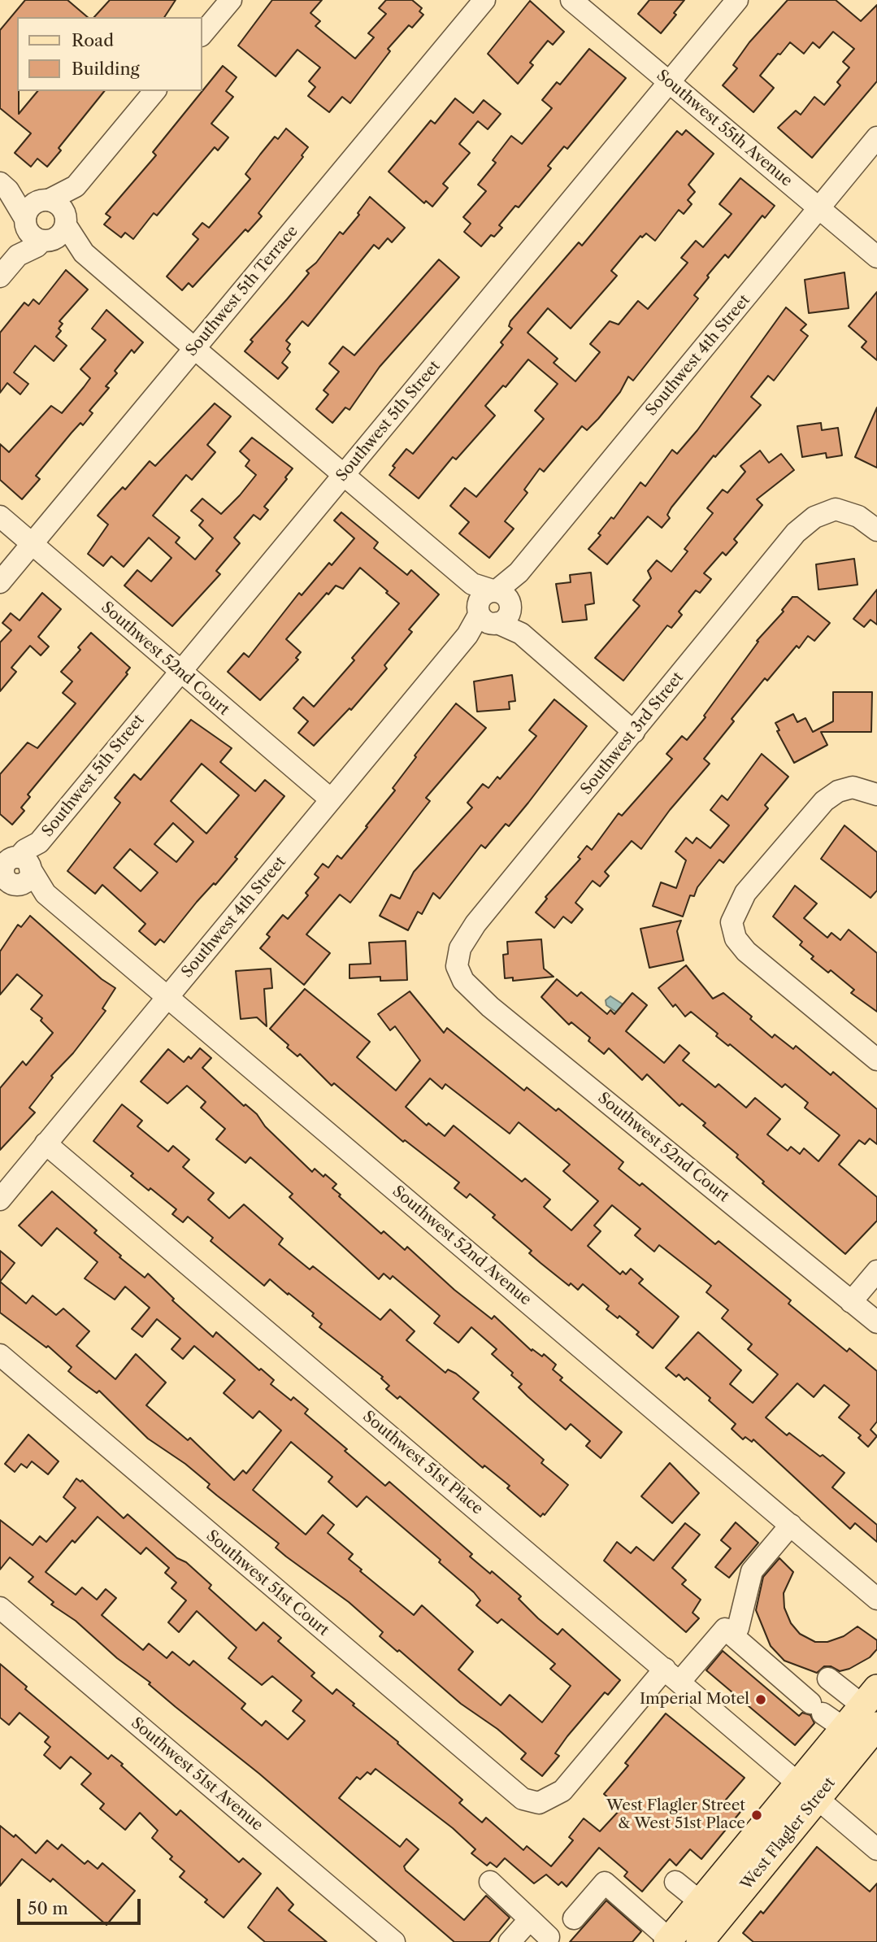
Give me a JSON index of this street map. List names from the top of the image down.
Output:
{
  "streets": {
    "main road": ["West Flagler Street"],
    "street": [
      "Southwest 55th Avenue",
      "Southwest 5th Terrace",
      "Southwest 4th Street",
      "Southwest 5th Street",
      "Southwest 52nd Court",
      "Southwest 3rd Street",
      "Southwest 52nd Avenue",
      "Southwest 51st Place",
      "Southwest 51st Court",
      "Southwest 51st Avenue"
    ]
  },
  "crossings": [
    ["Southwest 55th Avenue", "Southwest 4th Street"],
    ["Southwest 55th Avenue", "Southwest 5th Street"],
    ["Southwest 5th Terrace", "Southwest 52nd Court"],
    ["Southwest 4th Street", "Southwest 52nd Court"],
    ["Southwest 4th Street", "Southwest 52nd Avenue"],
    ["Southwest 4th Street", "Southwest 51st Place"],
    ["Southwest 5th Street", "Southwest 52nd Court"],
    ["Southwest 5th Street", "Southwest 52nd Avenue"],
    ["Southwest 52nd Court", "Southwest 3rd Street"],
    ["Southwest 51st Place", "Southwest 51st Court"],
    ["Southwest 51st Place", "West Flagler Street"]
  ],
  "places": ["Imperial Motel", "West Flagler Street & West 51st Place"],
  "legend": ["Road", "Building"],
  "scale_bar": "50 m"
}
